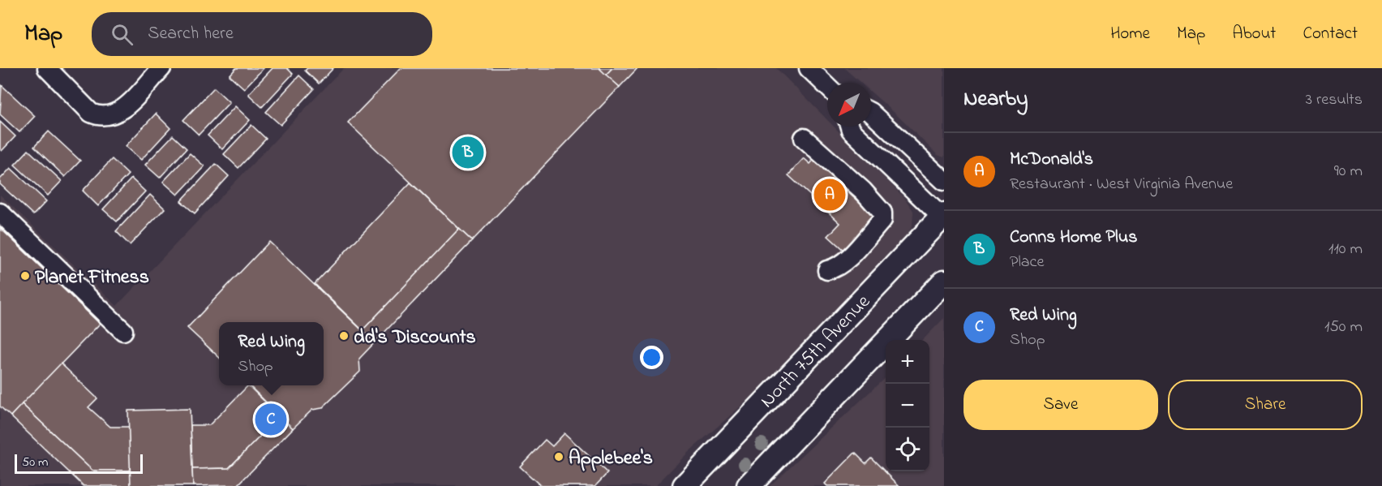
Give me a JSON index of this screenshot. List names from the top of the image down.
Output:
{
  "streets": {
    "main road": ["North 75th Avenue"]
  },
  "places": ["Planet Fitness", "dd's Discounts", "Applebee's"],
  "scale_bar": "50 m",
  "north": "bottom left",
  "page": {
    "header": "Map",
    "search": "Search here",
    "nav": [
      "Home",
      "Map",
      "About",
      "Contact"
    ],
    "heading": ["Nearby", "3 results"],
    "list": [
      {
        "mark": "A",
        "name": "McDonald's",
        "note": "Restaurant · West Virginia Avenue",
        "value": "90 m"
      },
      {
        "mark": "B",
        "name": "Conns Home Plus",
        "note": "Place",
        "value": "110 m"
      },
      {
        "mark": "C",
        "name": "Red Wing",
        "note": "Shop",
        "value": "150 m"
      }
    ],
    "pins": ["B", "A", "C"],
    "popup": ["Red Wing", "Shop"],
    "map_buttons": ["+", "−"],
    "buttons": ["Save", "Share"],
    "scale": "50 m"
  }
}
